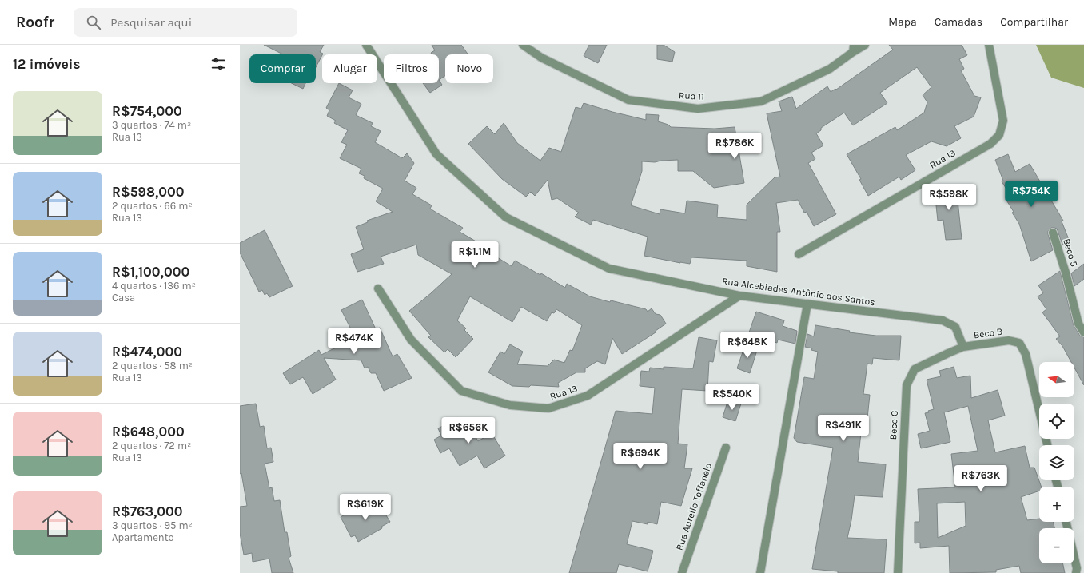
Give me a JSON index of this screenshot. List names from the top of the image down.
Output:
{
  "streets": {
    "street": [
      "Rua 11",
      "Rua 13",
      "Beco 5",
      "Rua Alcebiades Antônio dos Santos",
      "Beco B",
      "Beco C",
      "Rua Aurelio Toffanelo"
    ]
  },
  "crossings": [
    ["Rua 13", "Rua Alcebiades Antônio dos Santos"],
    ["Rua Alcebiades Antônio dos Santos", "Beco B"],
    ["Rua Alcebiades Antônio dos Santos", "Beco C"],
    ["Beco B", "Beco C"]
  ],
  "north": "left",
  "page": {
    "header": "Roofr",
    "search": "Pesquisar aqui",
    "nav": ["Mapa", "Camadas", "Compartilhar"],
    "heading": "12 imóveis",
    "chip": [
      "Comprar",
      "Alugar",
      "Filtros",
      "Novo"
    ],
    "list": [
      {
        "name": "R$754,000",
        "note": "3 quartos · 74 m² · Rua 13"
      },
      {
        "name": "R$598,000",
        "note": "2 quartos · 66 m² · Rua 13"
      },
      {
        "name": "R$1,100,000",
        "note": "4 quartos · 136 m² · Casa"
      },
      {
        "name": "R$474,000",
        "note": "2 quartos · 58 m² · Rua 13"
      },
      {
        "name": "R$648,000",
        "note": "2 quartos · 72 m² · Rua 13"
      },
      {
        "name": "R$763,000",
        "note": "3 quartos · 95 m² · Apartamento"
      }
    ],
    "price": [
      "R$786K",
      "R$754K",
      "R$598K",
      "R$1.1M",
      "R$474K",
      "R$648K",
      "R$540K",
      "R$491K",
      "R$656K",
      "R$694K",
      "R$763K",
      "R$619K"
    ],
    "map_buttons": ["+", "−"]
  }
}
